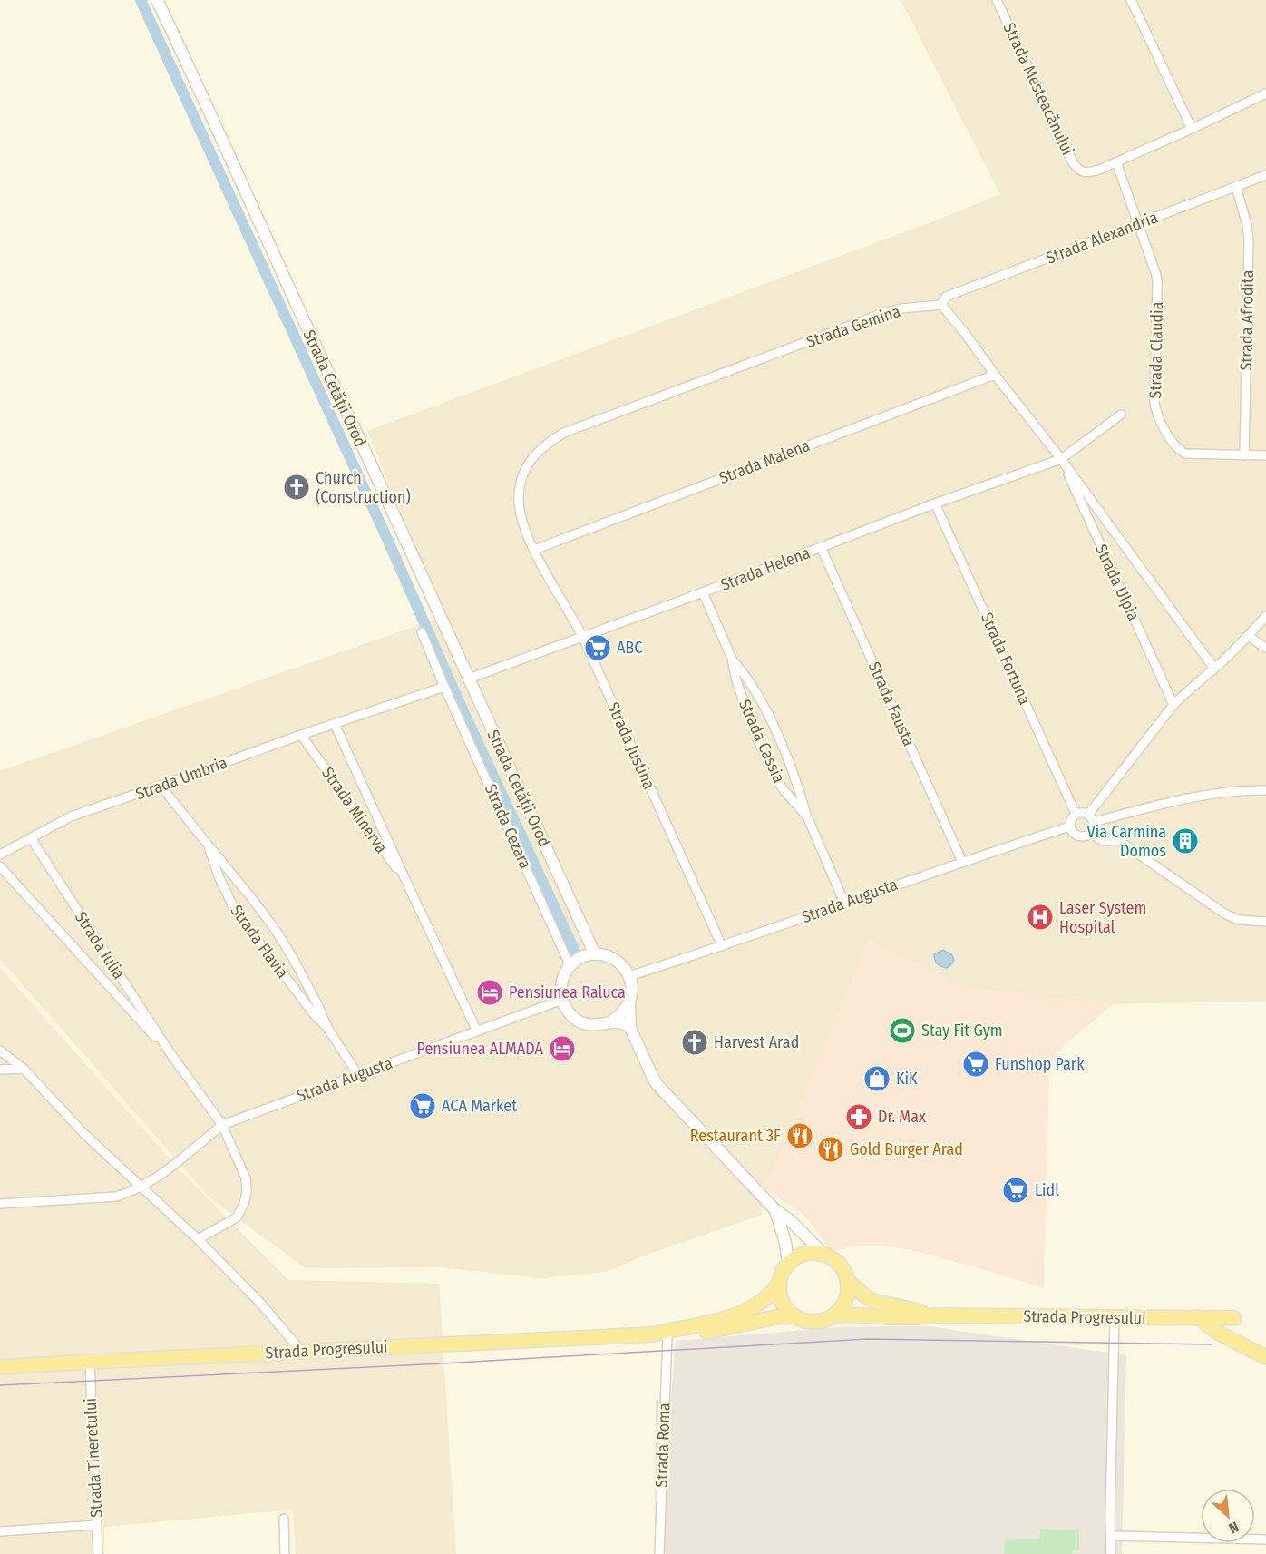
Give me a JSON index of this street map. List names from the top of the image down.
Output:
{
  "streets": {
    "main road": ["Strada Progresului"],
    "street": [
      "Strada Mesteacănului",
      "Strada Alexandria",
      "Strada Afrodita",
      "Strada Gemina",
      "Strada Claudia",
      "Strada Cetății Orod",
      "Strada Malena",
      "Strada Helena",
      "Strada Ulpia",
      "Strada Fortuna",
      "Strada Fausta",
      "Strada Cassia",
      "Strada Justina",
      "Strada Umbria",
      "Strada Minerva",
      "Strada Cezara",
      "Strada Augusta",
      "Strada Flavia",
      "Strada Iulia",
      "Strada Roma",
      "Strada Tineretului"
    ]
  },
  "crossings": [
    ["Strada Alexandria", "Strada Afrodita"],
    ["Strada Alexandria", "Strada Gemina"],
    ["Strada Alexandria", "Strada Claudia"],
    ["Strada Afrodita", "Strada Claudia"],
    ["Strada Gemina", "Strada Malena"],
    ["Strada Gemina", "Strada Justina"],
    ["Strada Cetății Orod", "Strada Helena"],
    ["Strada Cetății Orod", "Strada Cezara"],
    ["Strada Cetății Orod", "Strada Augusta"],
    ["Strada Malena", "Strada Justina"],
    ["Strada Helena", "Strada Ulpia"],
    ["Strada Helena", "Strada Fortuna"],
    ["Strada Helena", "Strada Fausta"],
    ["Strada Helena", "Strada Cassia"],
    ["Strada Helena", "Strada Justina"],
    ["Strada Fortuna", "Strada Augusta"],
    ["Strada Fausta", "Strada Augusta"],
    ["Strada Cassia", "Strada Augusta"],
    ["Strada Justina", "Strada Augusta"],
    ["Strada Umbria", "Strada Minerva"],
    ["Strada Umbria", "Strada Flavia"],
    ["Strada Umbria", "Strada Iulia"],
    ["Strada Minerva", "Strada Augusta"],
    ["Strada Cezara", "Strada Augusta"],
    ["Strada Augusta", "Strada Flavia"],
    ["Strada Augusta", "Strada Iulia"],
    ["Strada Progresului", "Strada Roma"],
    ["Strada Progresului", "Strada Tineretului"]
  ],
  "places": {
    "church": ["Church (Construction)", "Harvest Arad"],
    "supermarket": [
      "ABC",
      "Funshop Park",
      "ACA Market",
      "Lidl"
    ],
    "building": ["Via Carmina Domos"],
    "hospital": ["Laser System Hospital"],
    "hotel": ["Pensiunea Raluca", "Pensiunea ALMADA"],
    "sports": ["Stay Fit Gym"],
    "shop": ["KiK"],
    "pharmacy": ["Dr. Max"],
    "restaurant": ["Restaurant 3F", "Gold Burger Arad"]
  },
  "north": "bottom right"
}
